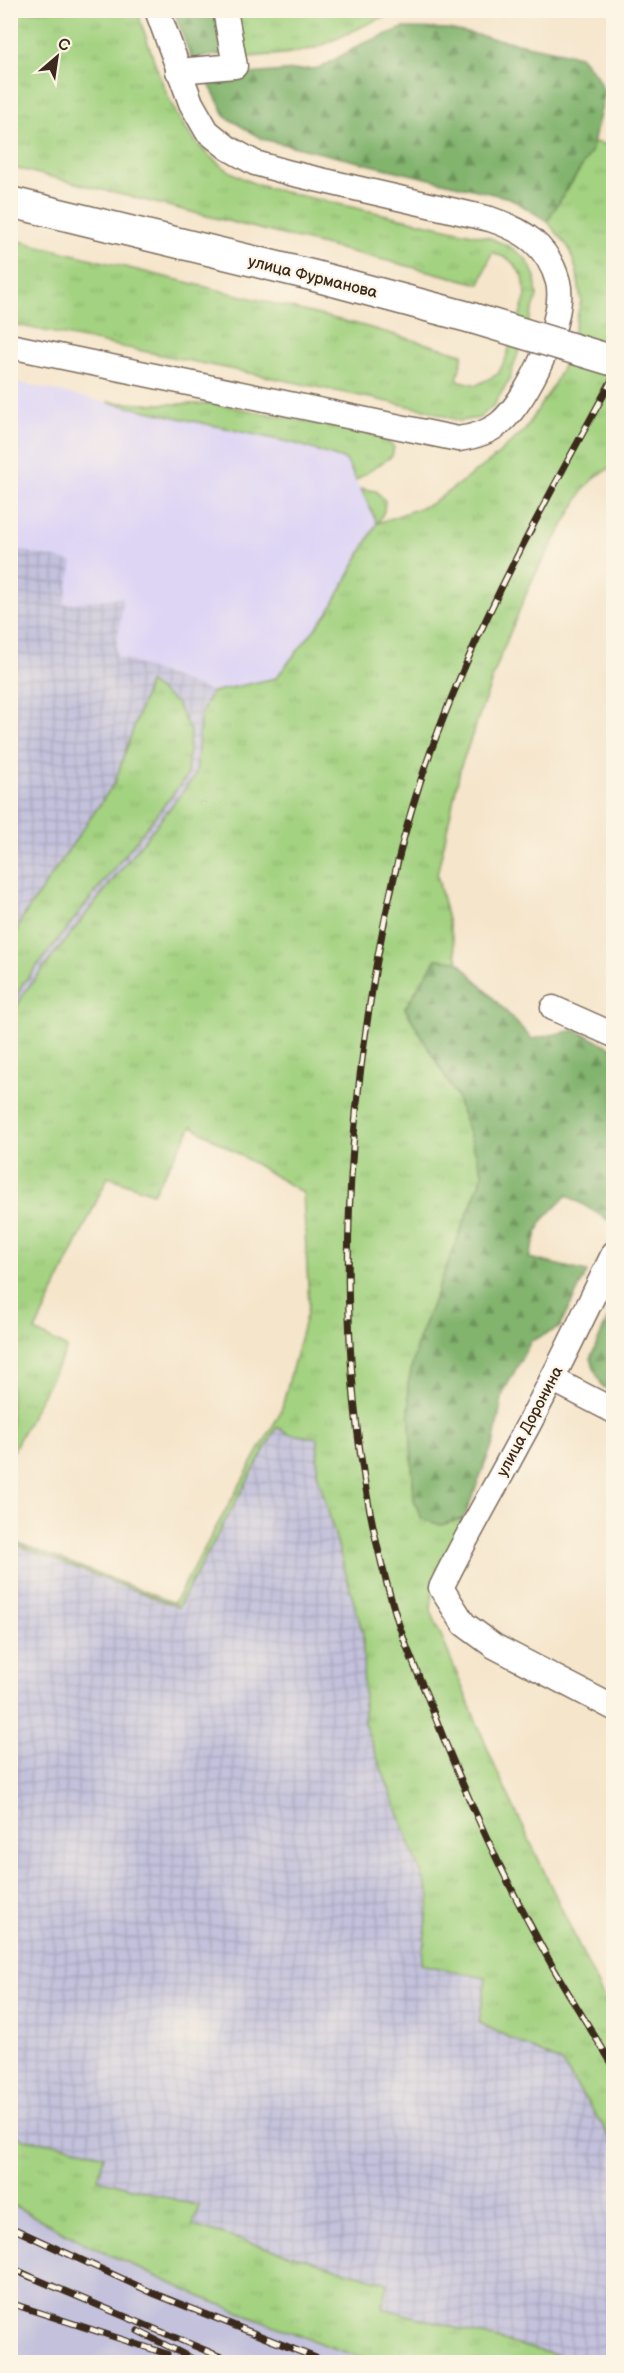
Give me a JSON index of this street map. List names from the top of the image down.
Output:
{
  "streets": {
    "main road": ["улица Фурманова"],
    "street": ["улица Доронина"]
  },
  "north": "top right"
}
